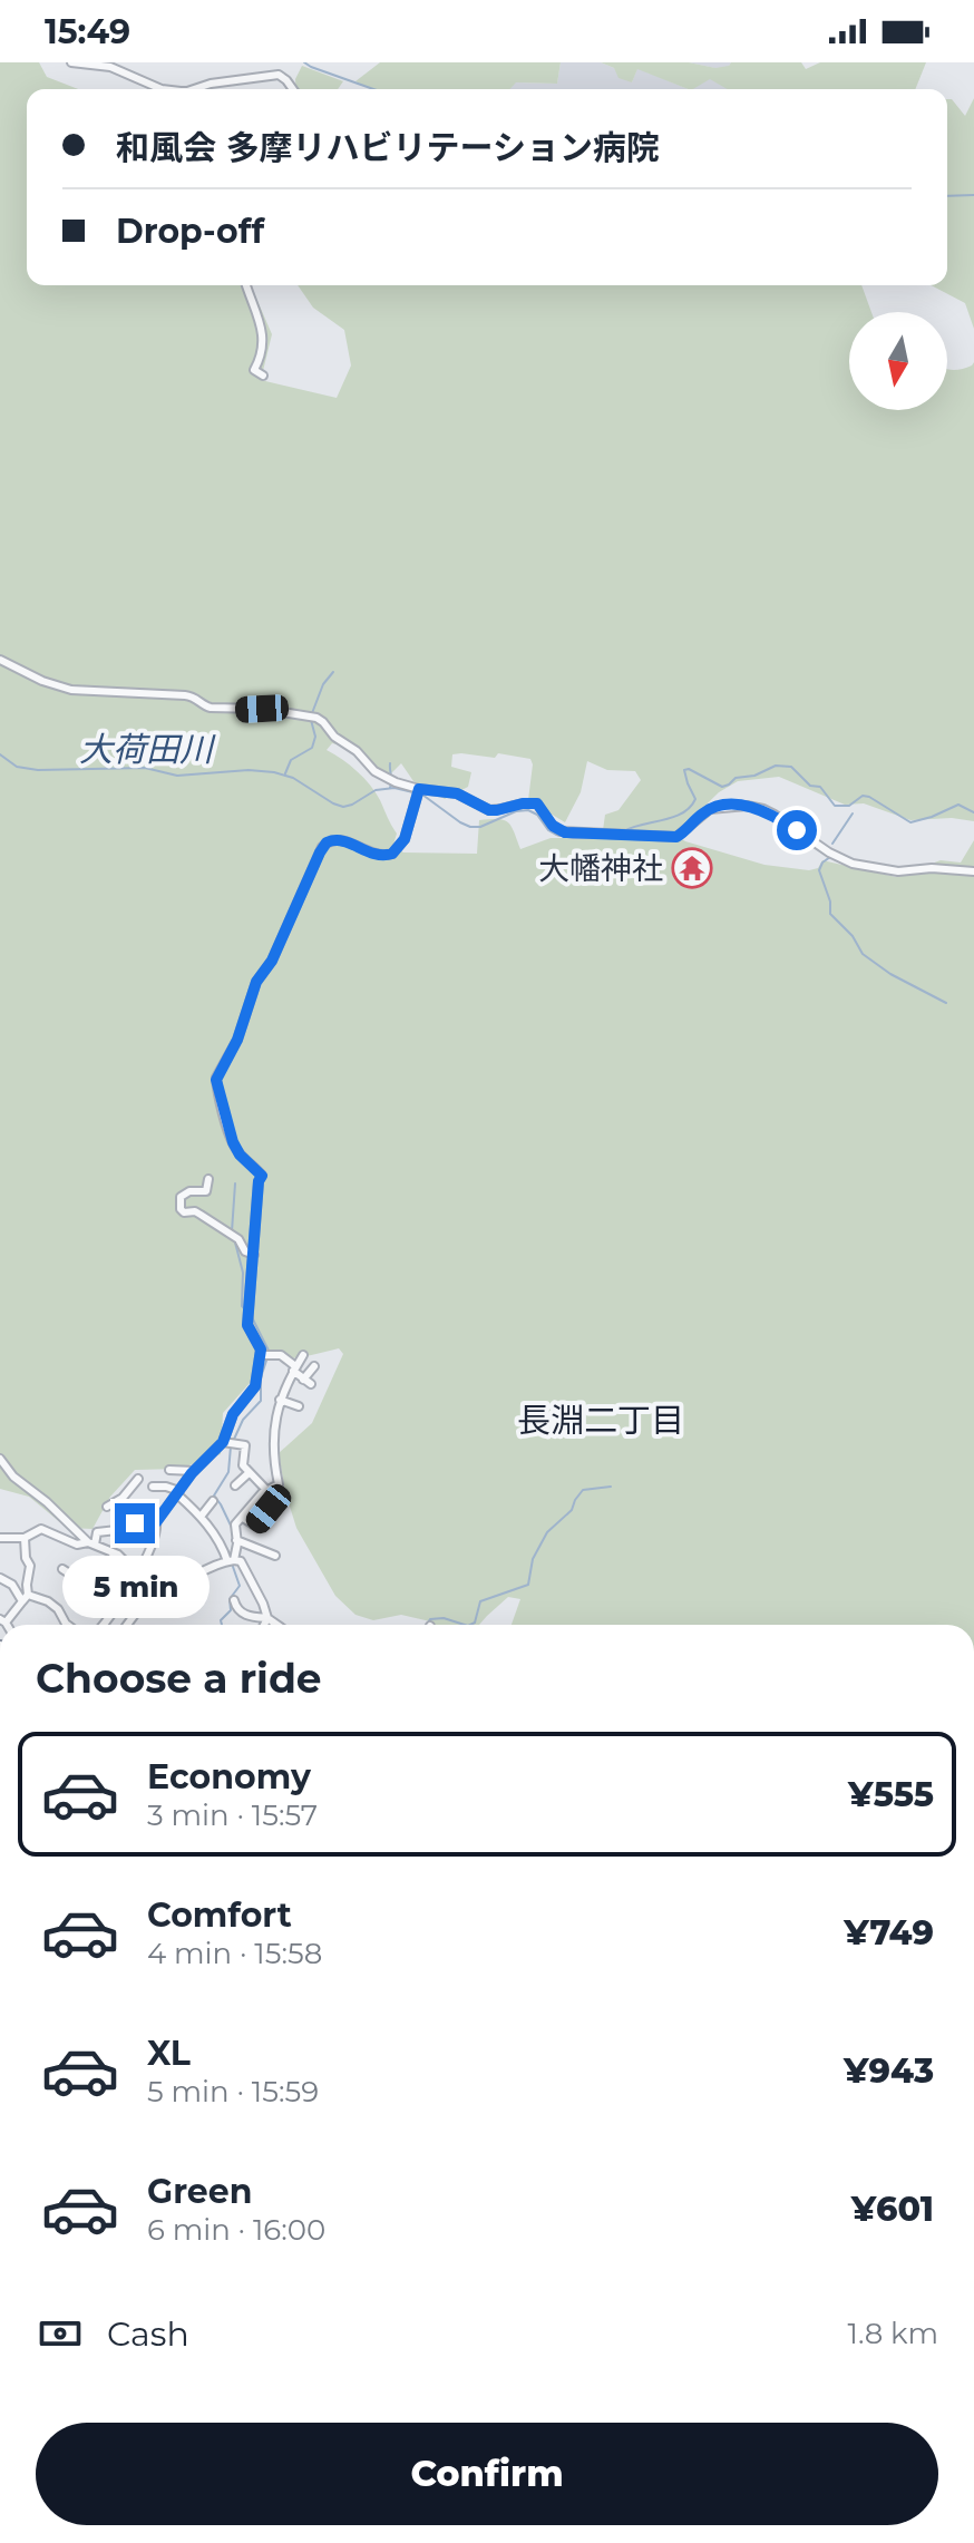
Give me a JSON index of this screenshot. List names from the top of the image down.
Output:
{
  "districts": ["長淵二丁目"],
  "water": ["大荷田川"],
  "places": {
    "temple": ["大幡神社"]
  },
  "north": "bottom",
  "page": {
    "status": "15:49",
    "banner": ["和風会 多摩リハビリテーション病院", "Drop-off"],
    "bubble": "5 min",
    "heading": "Choose a ride",
    "list": [
      {
        "name": "Economy",
        "note": "3 min · 15:57",
        "value": "¥555"
      },
      {
        "name": "Comfort",
        "note": "4 min · 15:58",
        "value": "¥749"
      },
      {
        "name": "XL",
        "note": "5 min · 15:59",
        "value": "¥943"
      },
      {
        "name": "Green",
        "note": "6 min · 16:00",
        "value": "¥601"
      }
    ],
    "pay": ["Cash", "1.8 km"],
    "buttons": "Confirm"
  }
}
